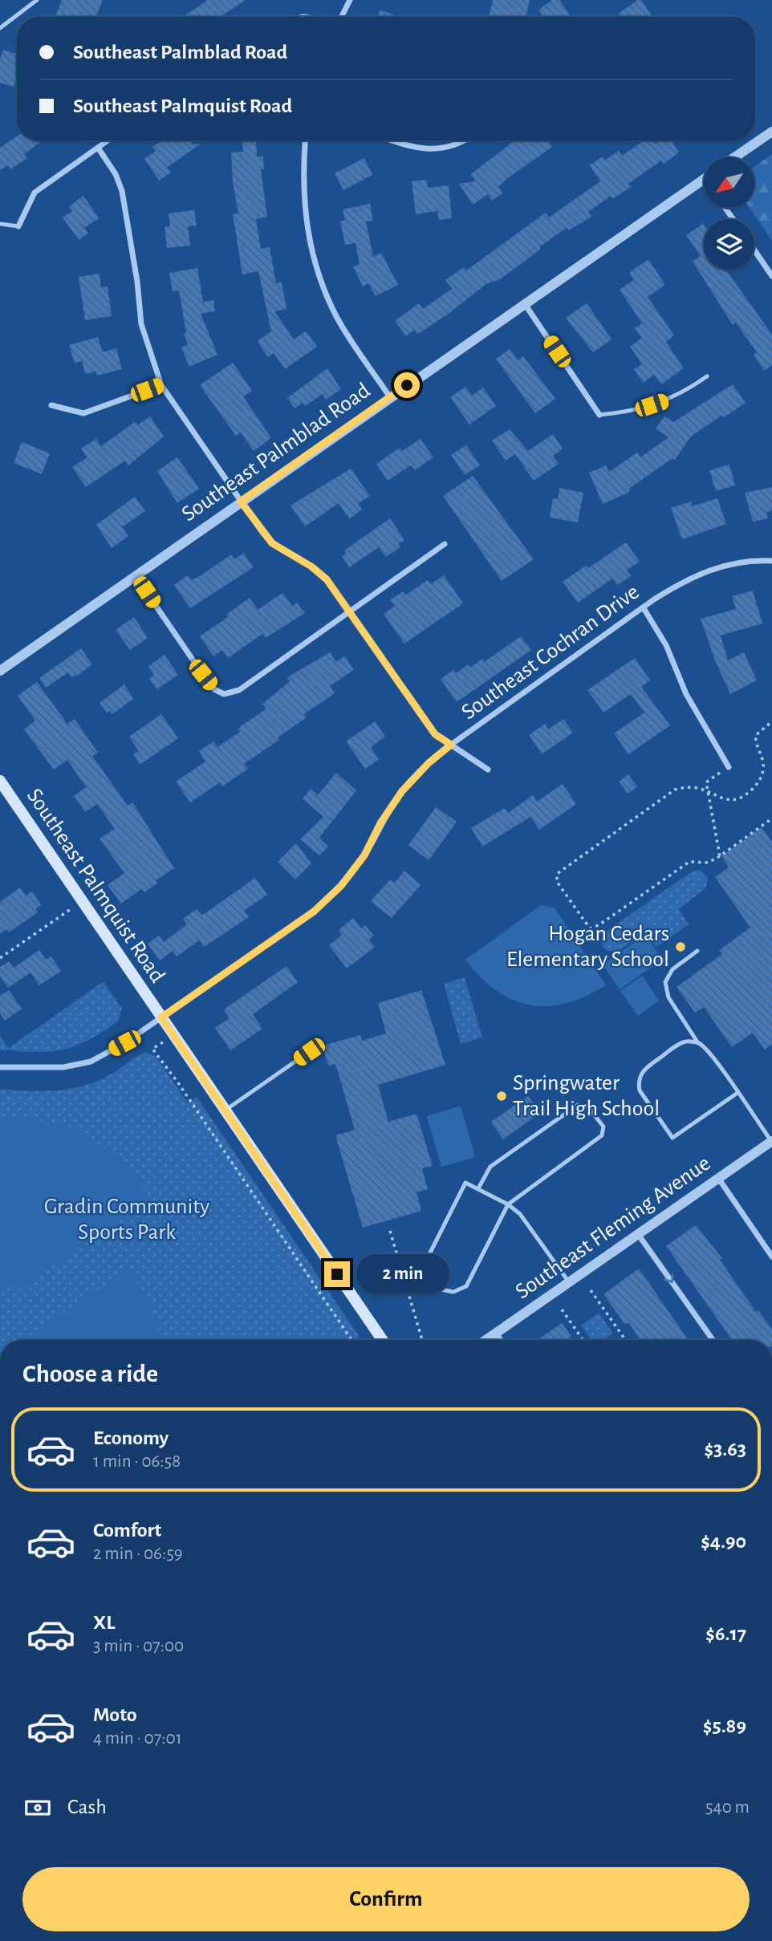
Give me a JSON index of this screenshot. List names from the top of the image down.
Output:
{
  "streets": {
    "main road": ["Southeast Palmquist Road"],
    "street": ["Southeast Palmblad Road", "Southeast Cochran Drive", "Southeast Fleming Avenue"]
  },
  "crossings": [
    ["Southeast Cochran Drive", "Southeast Palmquist Road"]
  ],
  "parks": ["Gradin Community Sports Park"],
  "places": ["Hogan Cedars Elementary School", "Springwater Trail High School"],
  "north": "bottom left",
  "page": {
    "banner": ["Southeast Palmblad Road", "Southeast Palmquist Road"],
    "bubble": "2 min",
    "heading": "Choose a ride",
    "list": [
      {
        "name": "Economy",
        "note": "1 min · 06:58",
        "value": "$3.63"
      },
      {
        "name": "Comfort",
        "note": "2 min · 06:59",
        "value": "$4.90"
      },
      {
        "name": "XL",
        "note": "3 min · 07:00",
        "value": "$6.17"
      },
      {
        "name": "Moto",
        "note": "4 min · 07:01",
        "value": "$5.89"
      }
    ],
    "pay": ["Cash", "540 m"],
    "buttons": "Confirm"
  }
}
